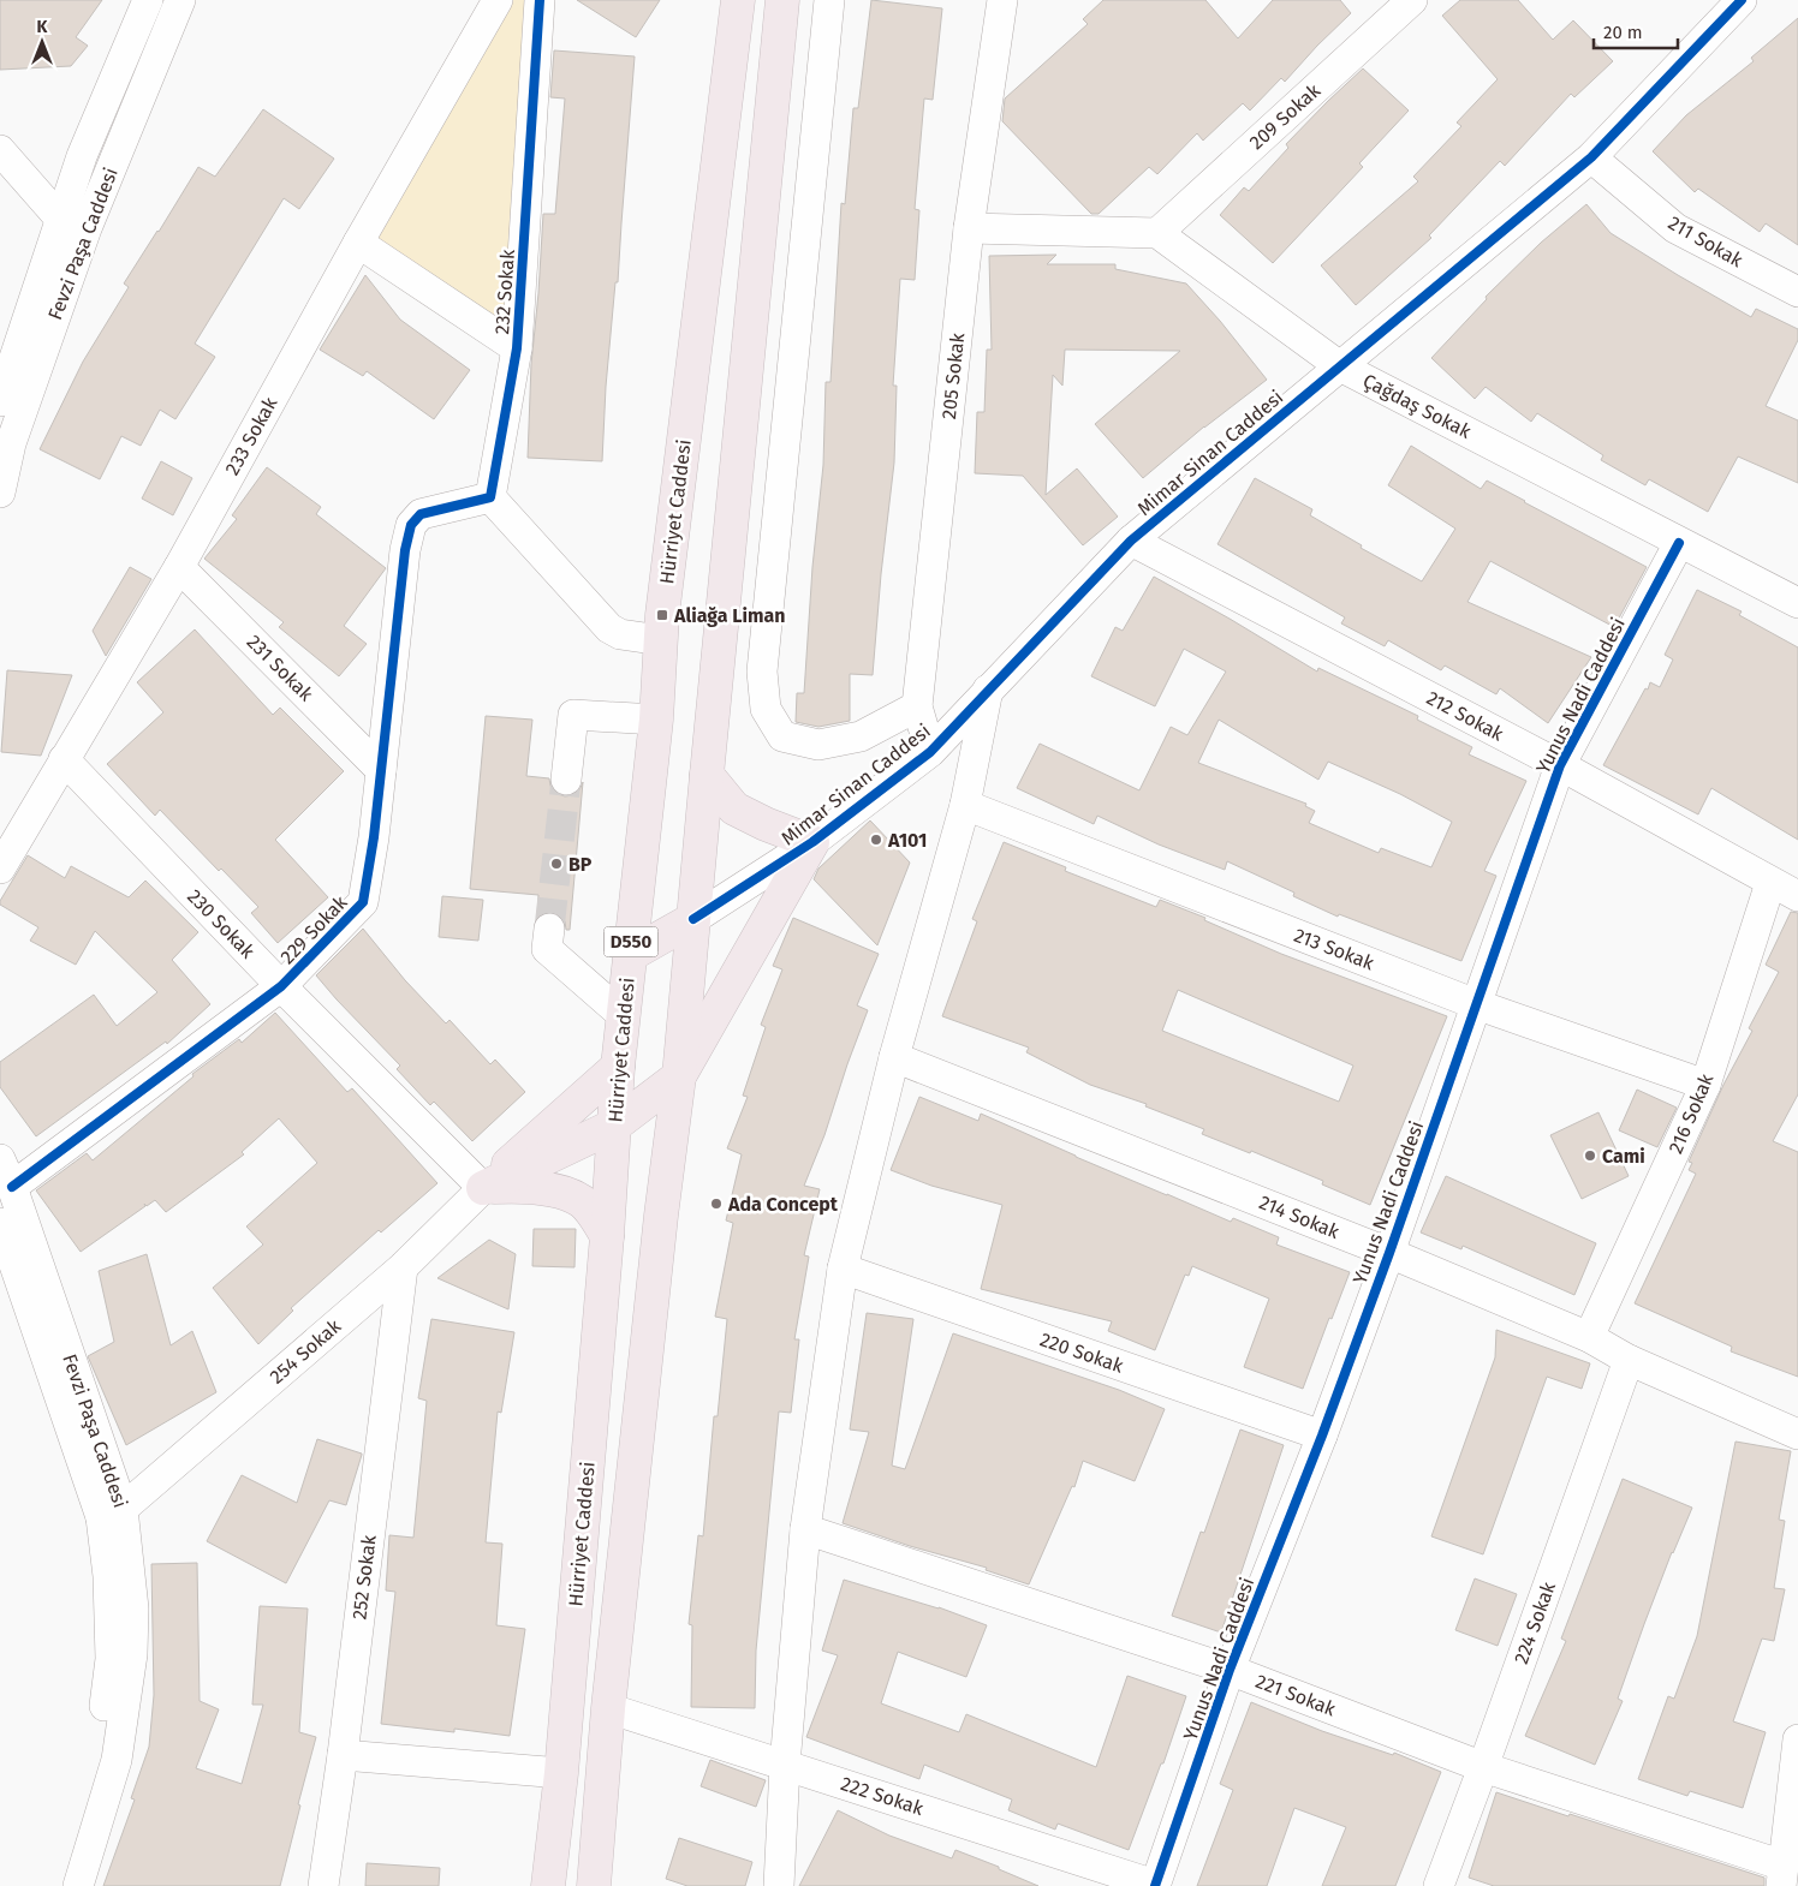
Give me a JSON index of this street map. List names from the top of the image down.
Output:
{
  "streets": {
    "highway": ["Hürriyet Caddesi", "D550"],
    "street": [
      "209 Sokak",
      "211 Sokak",
      "Fevzi Paşa Caddesi",
      "232 Sokak",
      "205 Sokak",
      "Çağdaş Sokak",
      "233 Sokak",
      "Mimar Sinan Caddesi",
      "231 Sokak",
      "Yunus Nadi Caddesi",
      "212 Sokak",
      "230 Sokak",
      "229 Sokak",
      "213 Sokak",
      "216 Sokak",
      "214 Sokak",
      "254 Sokak",
      "220 Sokak",
      "252 Sokak",
      "224 Sokak",
      "221 Sokak",
      "222 Sokak"
    ]
  },
  "crossings": [
    ["209 Sokak", "Çağdaş Sokak"],
    ["211 Sokak", "Mimar Sinan Caddesi"],
    ["Fevzi Paşa Caddesi", "229 Sokak"],
    ["Fevzi Paşa Caddesi", "254 Sokak"],
    ["232 Sokak", "229 Sokak"],
    ["205 Sokak", "Mimar Sinan Caddesi"],
    ["Çağdaş Sokak", "Mimar Sinan Caddesi"],
    ["Çağdaş Sokak", "Yunus Nadi Caddesi"],
    ["233 Sokak", "231 Sokak"],
    ["233 Sokak", "230 Sokak"],
    ["Mimar Sinan Caddesi", "212 Sokak"],
    ["231 Sokak", "229 Sokak"],
    ["Yunus Nadi Caddesi", "212 Sokak"],
    ["Yunus Nadi Caddesi", "213 Sokak"],
    ["Yunus Nadi Caddesi", "214 Sokak"],
    ["Yunus Nadi Caddesi", "220 Sokak"],
    ["Yunus Nadi Caddesi", "221 Sokak"],
    ["Yunus Nadi Caddesi", "222 Sokak"],
    ["212 Sokak", "216 Sokak"],
    ["230 Sokak", "229 Sokak"],
    ["230 Sokak", "254 Sokak"],
    ["213 Sokak", "216 Sokak"],
    ["216 Sokak", "214 Sokak"],
    ["214 Sokak", "224 Sokak"],
    ["254 Sokak", "252 Sokak"],
    ["224 Sokak", "221 Sokak"]
  ],
  "places": {
    "transit": ["Aliağa Liman"],
    "other": [
      "A101",
      "BP",
      "Cami",
      "Ada Concept"
    ]
  },
  "scale_bar": "20 m",
  "north": "top"
}
